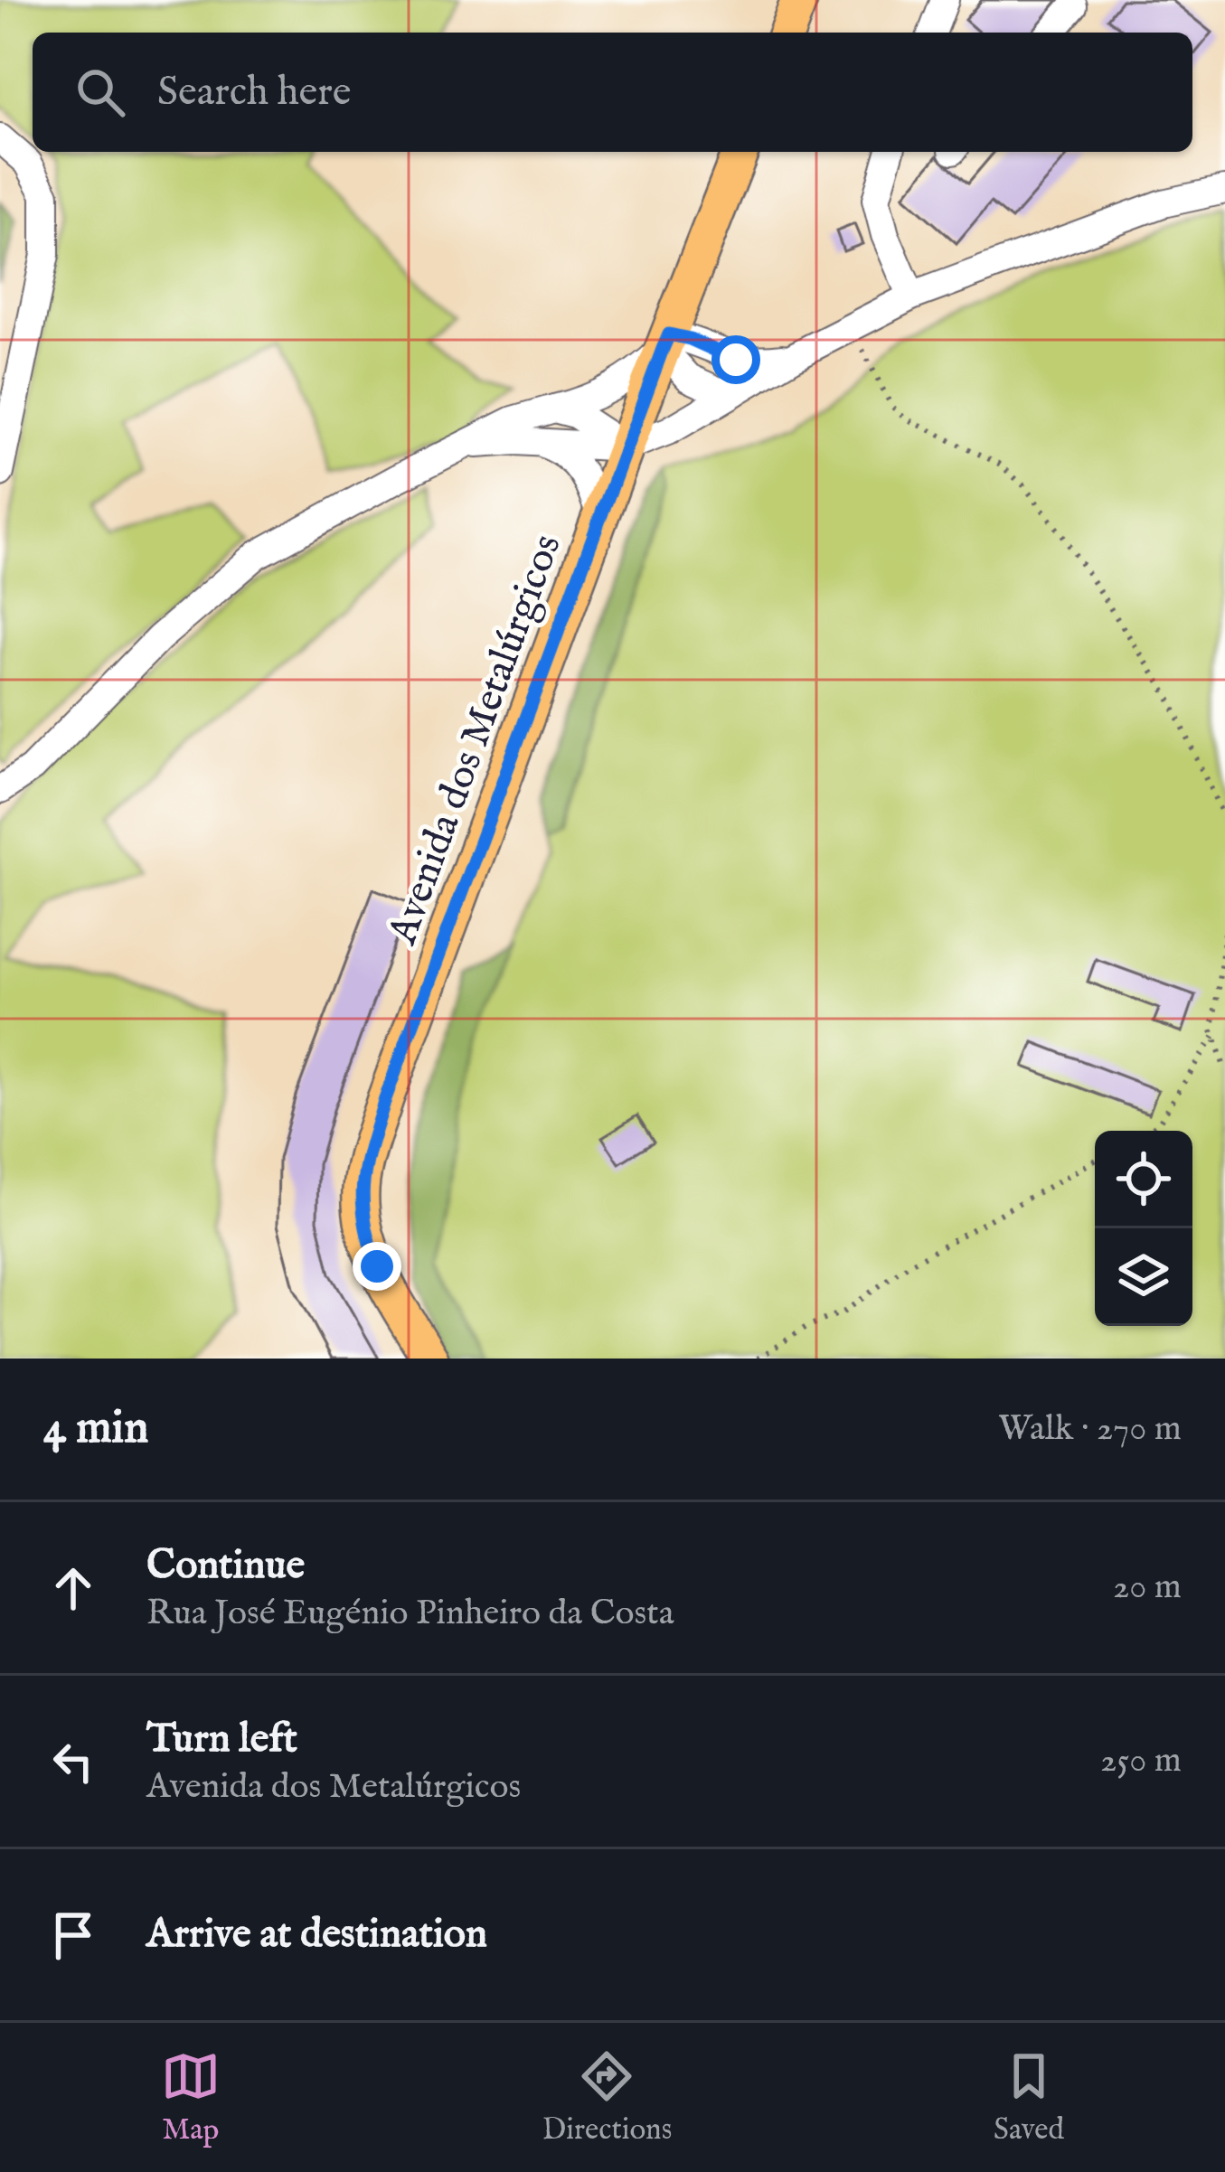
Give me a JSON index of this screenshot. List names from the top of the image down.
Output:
{
  "streets": {
    "main road": ["Avenida dos Metalúrgicos"]
  },
  "page": {
    "search": "Search here",
    "heading": ["4 min", "Walk · 270 m"],
    "list": [
      ["Continue", "Rua José Eugénio Pinheiro da Costa", "20 m"],
      ["Turn left", "Avenida dos Metalúrgicos", "250 m"],
      "Arrive at destination"
    ],
    "nav": ["Map", "Directions", "Saved"]
  }
}
